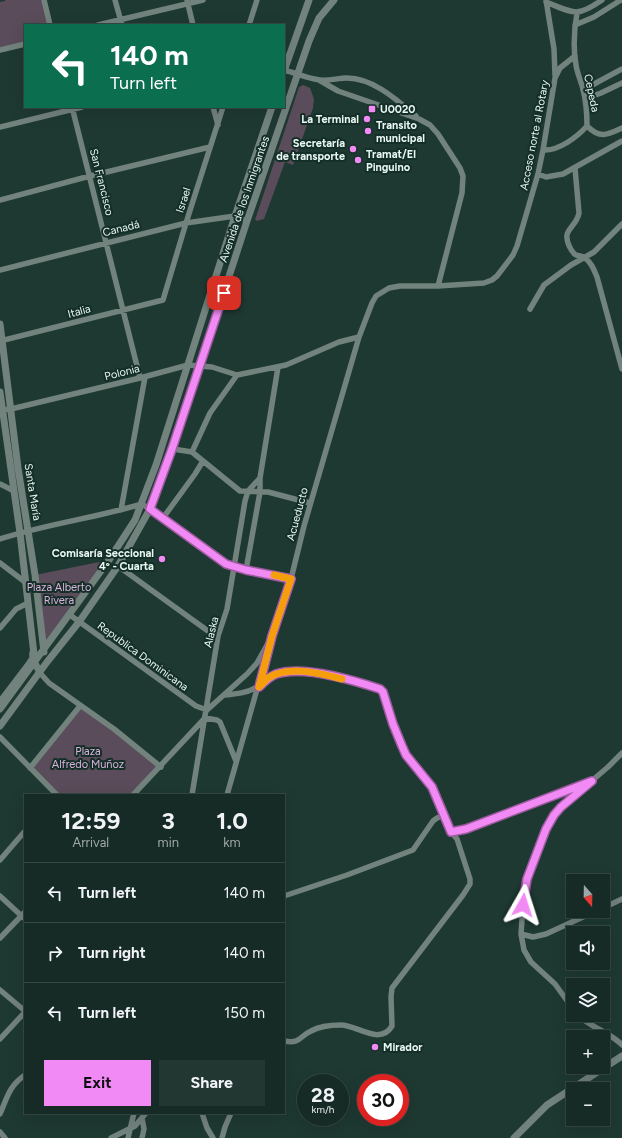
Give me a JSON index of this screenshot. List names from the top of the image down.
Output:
{
  "streets": {
    "street": [
      "Cepeda",
      "Acceso norte al Rotary",
      "San Francisco",
      "Avenida de los Inmigrantes",
      "Israel",
      "Canadá",
      "Italia",
      "Polonia",
      "Santa María",
      "Acueducto",
      "Alaska",
      "Republica Dominicana"
    ]
  },
  "crossings": [
    ["Cepeda", "Acceso norte al Rotary"],
    ["Acceso norte al Rotary", "Acueducto"],
    ["San Francisco", "Canadá"],
    ["San Francisco", "Italia"],
    ["San Francisco", "Polonia"],
    ["Avenida de los Inmigrantes", "Canadá"],
    ["Avenida de los Inmigrantes", "Polonia"],
    ["Avenida de los Inmigrantes", "Santa María"],
    ["Avenida de los Inmigrantes", "Republica Dominicana"],
    ["Israel", "Canadá"],
    ["Israel", "Italia"],
    ["Italia", "Santa María"],
    ["Polonia", "Santa María"],
    ["Acueducto", "Alaska"],
    ["Acueducto", "Republica Dominicana"],
    ["Alaska", "Republica Dominicana"]
  ],
  "parks": ["Plaza Alberto Rivera", "Plaza Alfredo Muñoz"],
  "places": {
    "transit": ["U0020"],
    "other": [
      "La Terminal",
      "Transito municipal",
      "Secretaría de transporte",
      "Tramat/El Pinguino",
      "Comisaría Seccional 4º - Cuarta",
      "Mirador"
    ]
  },
  "north": "bottom",
  "page": {
    "turn": ["140 m", "Turn left"],
    "eta": [
      "12:59",
      "Arrival",
      "3",
      "min",
      "1.0",
      "km"
    ],
    "list": [
      {
        "name": "Turn left",
        "value": "140 m"
      },
      {
        "name": "Turn right",
        "value": "140 m"
      },
      {
        "name": "Turn left",
        "value": "150 m"
      }
    ],
    "map_buttons": ["+", "−"],
    "buttons": ["Exit", "Share"],
    "speed": "28 km/h",
    "limit": "30"
  }
}
